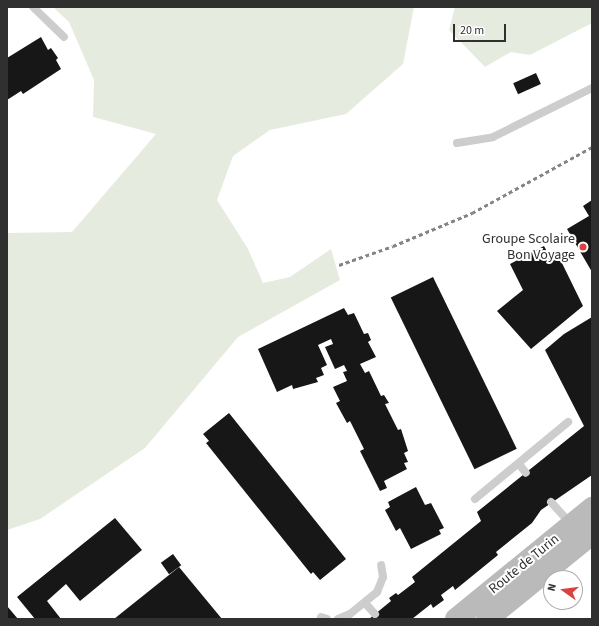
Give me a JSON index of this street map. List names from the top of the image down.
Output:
{
  "streets": {
    "main road": ["Route de Turin"]
  },
  "places": ["Groupe Scolaire Bon Voyage"],
  "scale_bar": "20 m",
  "north": "left"
}
